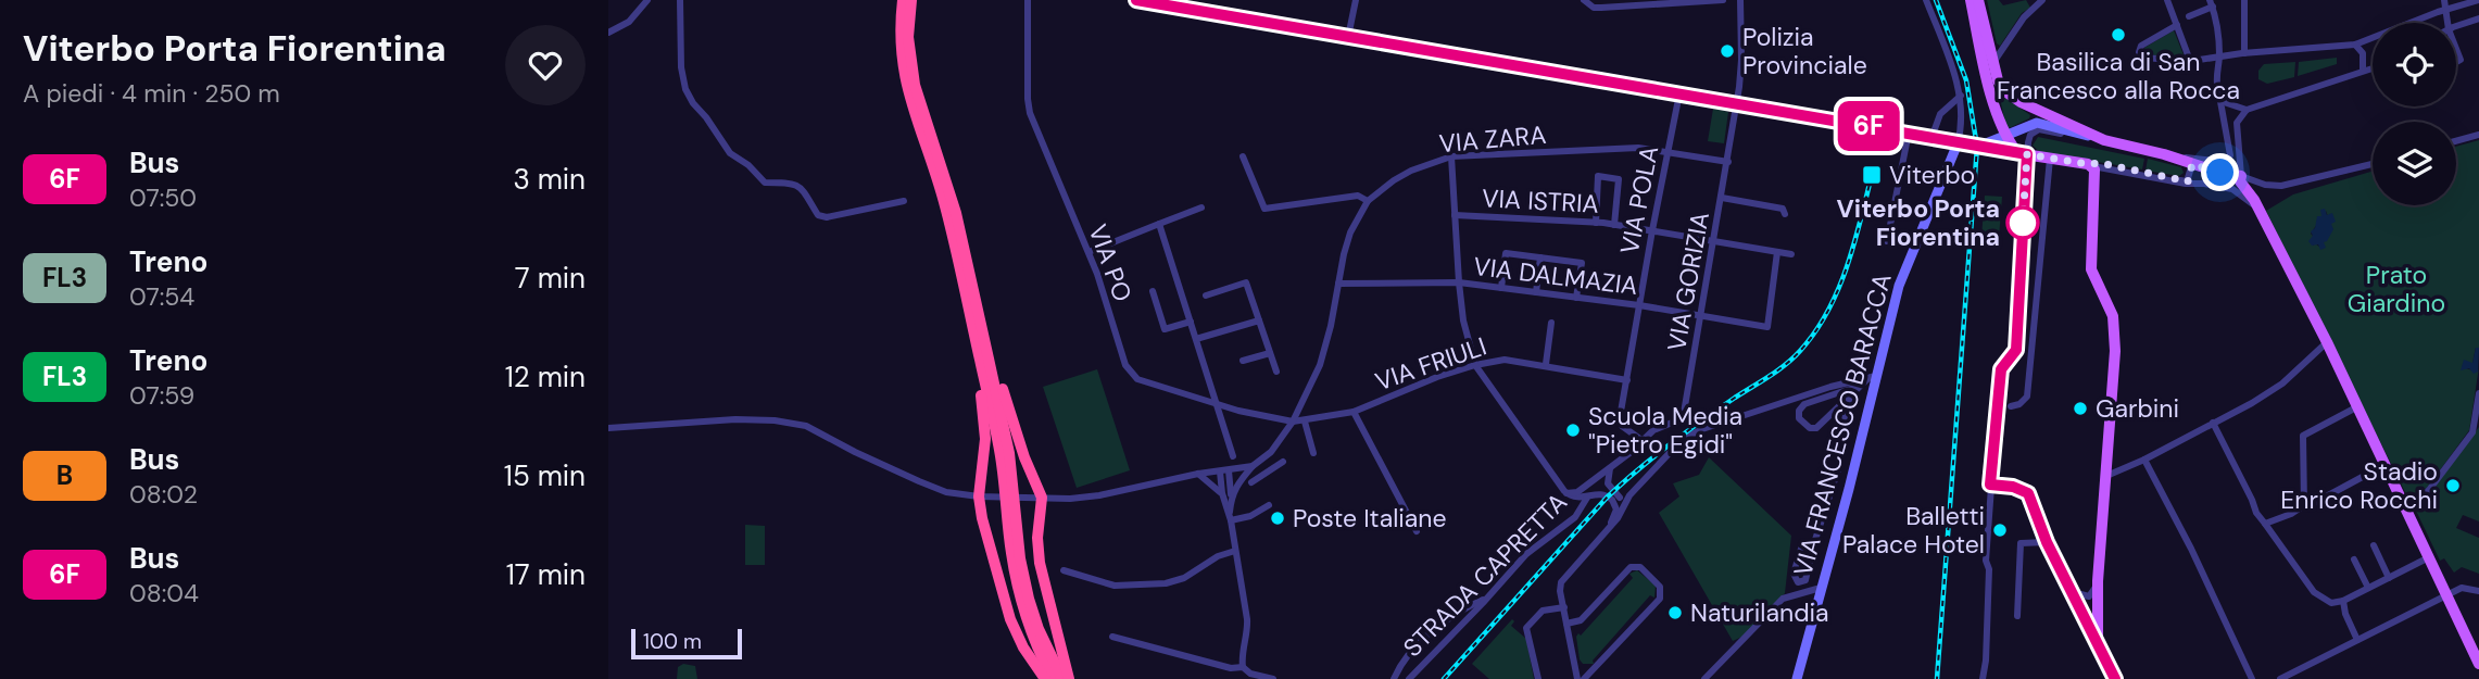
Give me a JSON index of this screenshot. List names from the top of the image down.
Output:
{
  "streets": {
    "main road": ["VIA FRANCESCO BARACCA"],
    "street": [
      "VIA ZARA",
      "VIA POLA",
      "VIA ISTRIA",
      "VIA PO",
      "VIA DALMAZIA",
      "VIA GORIZIA",
      "VIA FRIULI",
      "STRADA CAPRETTA"
    ]
  },
  "crossings": [
    ["VIA ZARA", "VIA POLA"],
    ["VIA ZARA", "VIA PO"],
    ["VIA ZARA", "VIA DALMAZIA"],
    ["VIA ZARA", "VIA GORIZIA"],
    ["VIA ZARA", "VIA FRIULI"],
    ["VIA POLA", "VIA ISTRIA"],
    ["VIA POLA", "VIA DALMAZIA"],
    ["VIA POLA", "VIA GORIZIA"],
    ["VIA POLA", "VIA FRIULI"],
    ["VIA ISTRIA", "VIA DALMAZIA"],
    ["VIA ISTRIA", "VIA GORIZIA"],
    ["VIA PO", "VIA FRIULI"],
    ["VIA DALMAZIA", "VIA GORIZIA"]
  ],
  "parks": ["Prato Giardino"],
  "places": {
    "other": [
      "Basilica di San Francesco alla Rocca",
      "Polizia Provinciale",
      "Viterbo Porta Fiorentina",
      "Garbini",
      "Scuola Media \"Pietro Egidi\"",
      "Stadio Enrico Rocchi",
      "Poste Italiane",
      "Balletti Palace Hotel",
      "Naturilandia"
    ],
    "transit": ["Viterbo"]
  },
  "lines": ["bus line 6F"],
  "scale_bar": "100 m",
  "page": {
    "heading": ["Viterbo Porta Fiorentina", "A piedi · 4 min · 250 m"],
    "on_map": "6F",
    "list": [
      {
        "mark": "6F",
        "name": "Bus",
        "note": "07:50",
        "value": "3 min"
      },
      {
        "mark": "FL3",
        "name": "Treno",
        "note": "07:54",
        "value": "7 min"
      },
      {
        "mark": "FL3",
        "name": "Treno",
        "note": "07:59",
        "value": "12 min"
      },
      {
        "mark": "B",
        "name": "Bus",
        "note": "08:02",
        "value": "15 min"
      },
      {
        "mark": "6F",
        "name": "Bus",
        "note": "08:04",
        "value": "17 min"
      }
    ],
    "scale": "100 m"
  }
}
